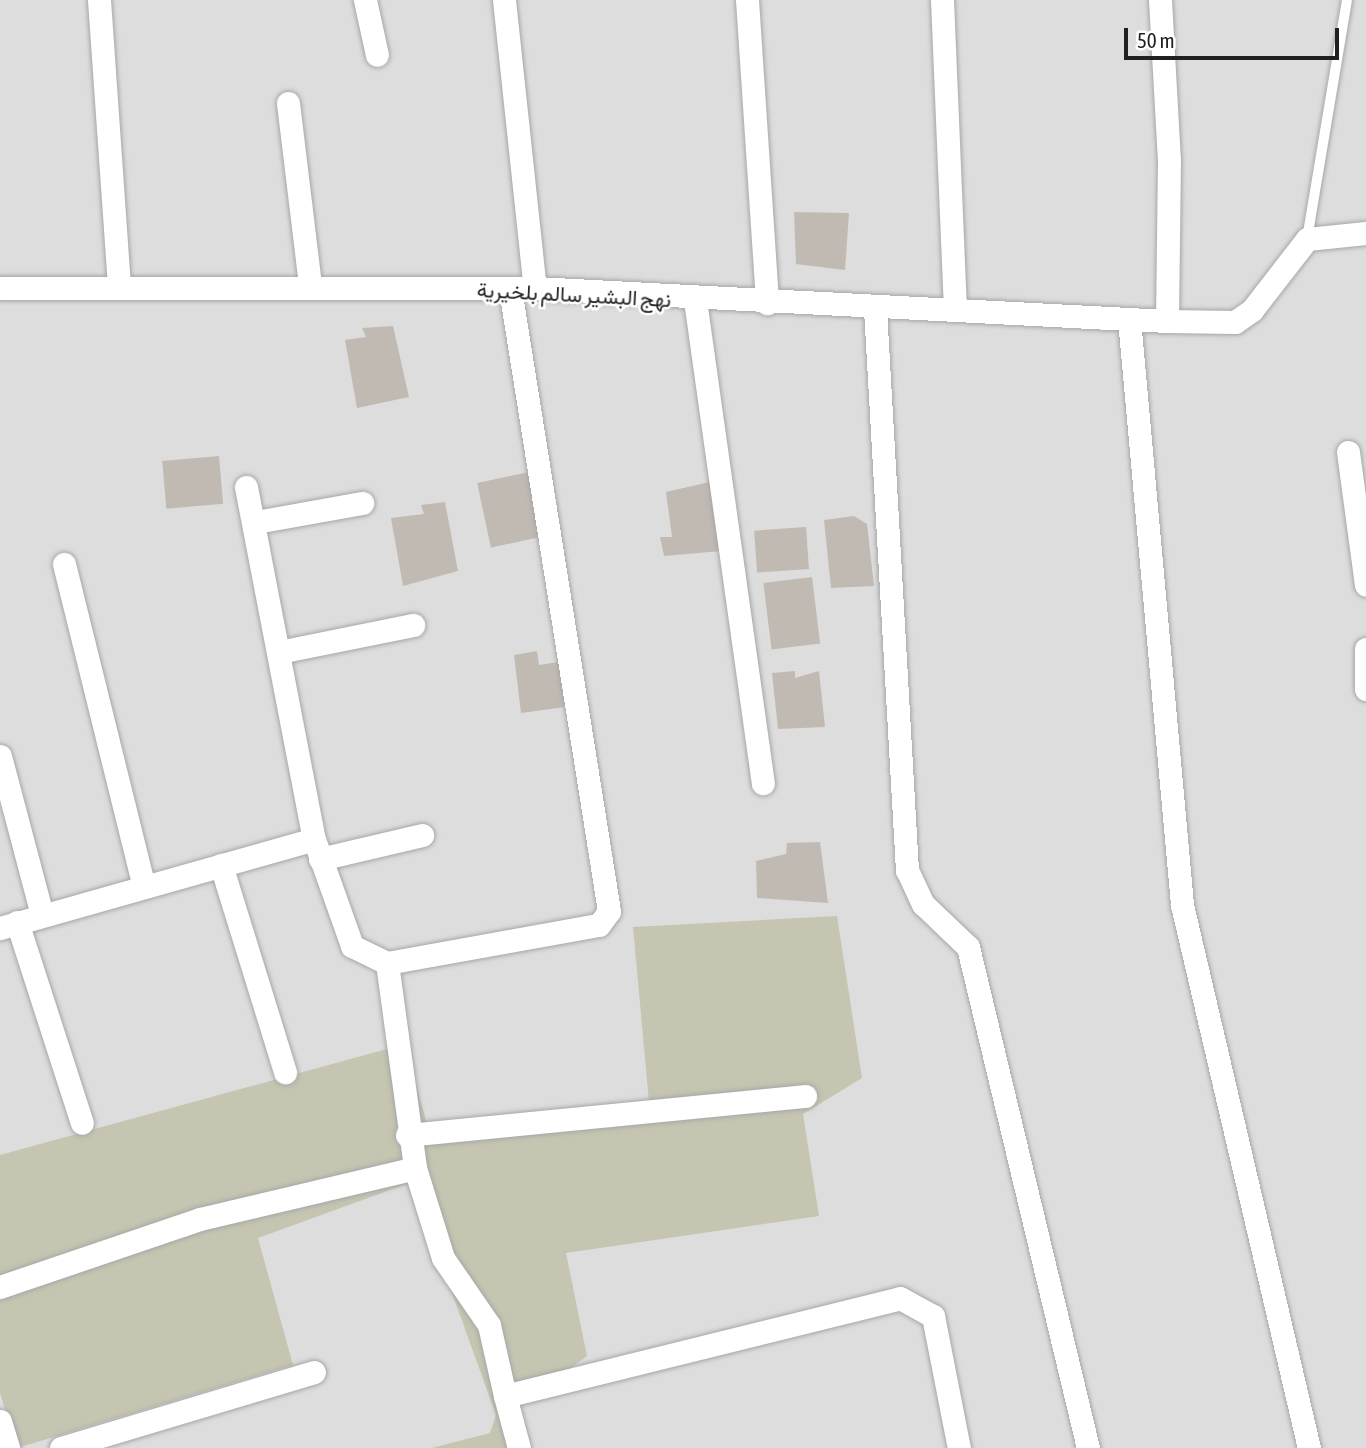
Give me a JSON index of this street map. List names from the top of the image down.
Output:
{
  "streets": {
    "street": ["نهج البشير سالم بلخيرية"]
  },
  "scale_bar": "50 m"
}
